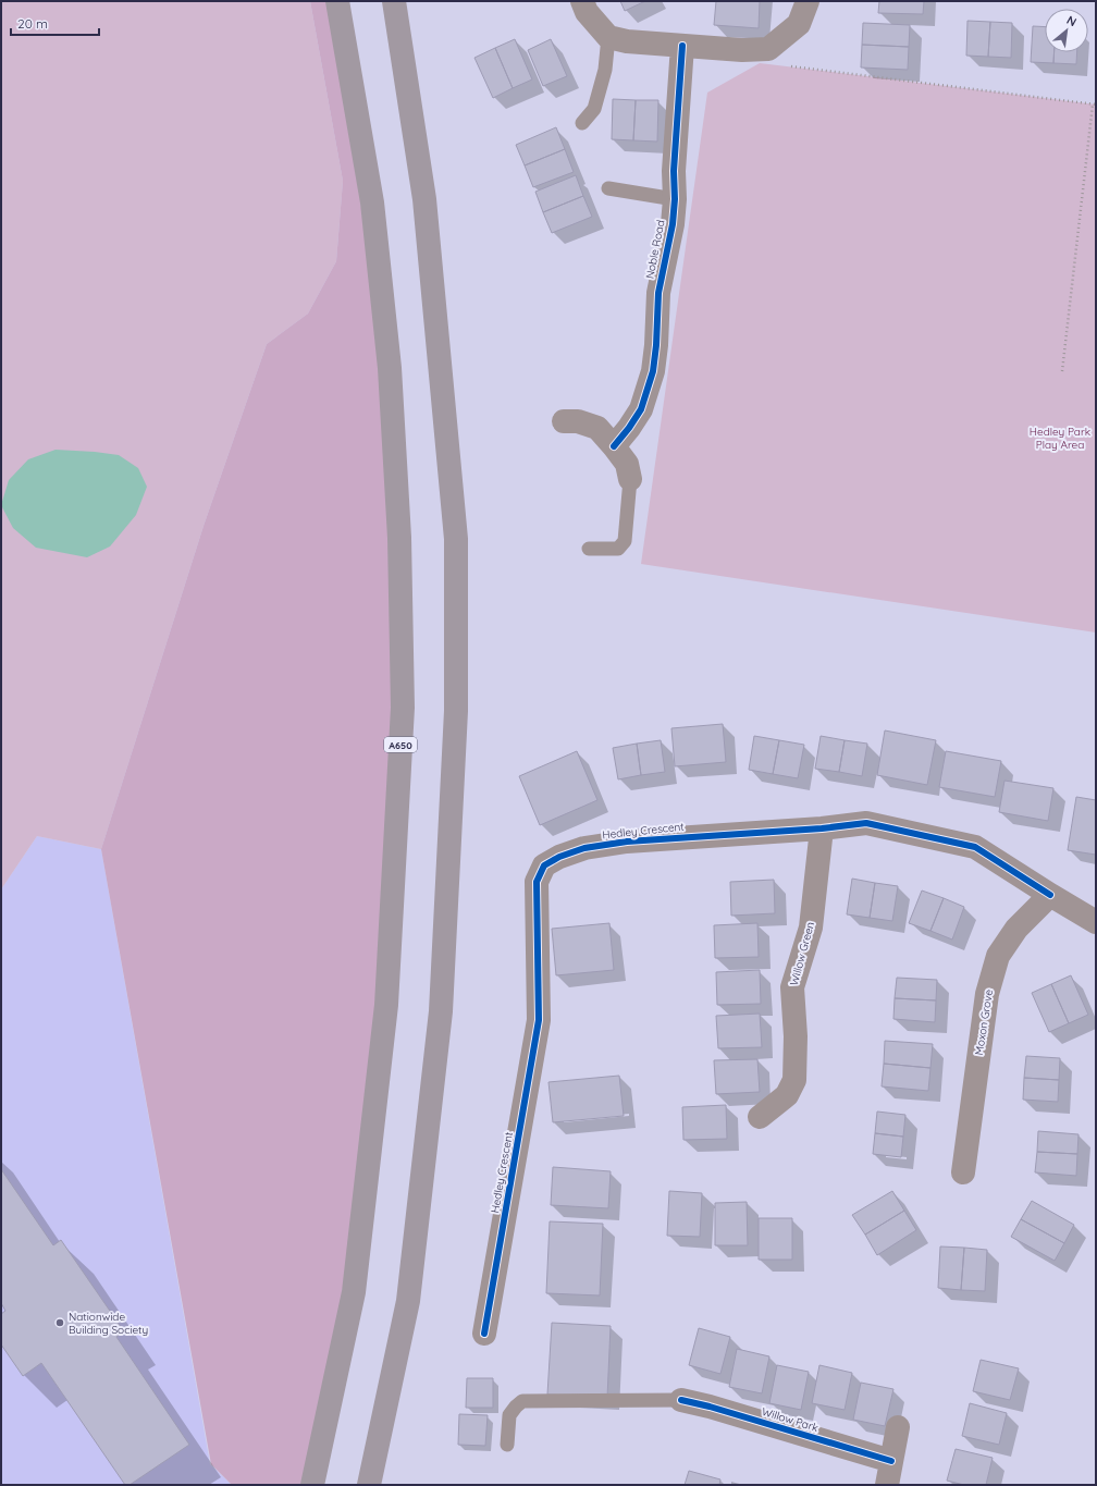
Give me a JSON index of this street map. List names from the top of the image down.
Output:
{
  "streets": {
    "highway": ["A650"],
    "street": [
      "Noble Road",
      "Hedley Crescent",
      "Willow Green",
      "Moxon Grove",
      "Willow Park"
    ]
  },
  "crossings": [
    ["Hedley Crescent", "Willow Green"],
    ["Hedley Crescent", "Moxon Grove"]
  ],
  "parks": ["Hedley Park Play Area"],
  "places": ["Nationwide Building Society"],
  "scale_bar": "20 m",
  "north": "top right"
}
